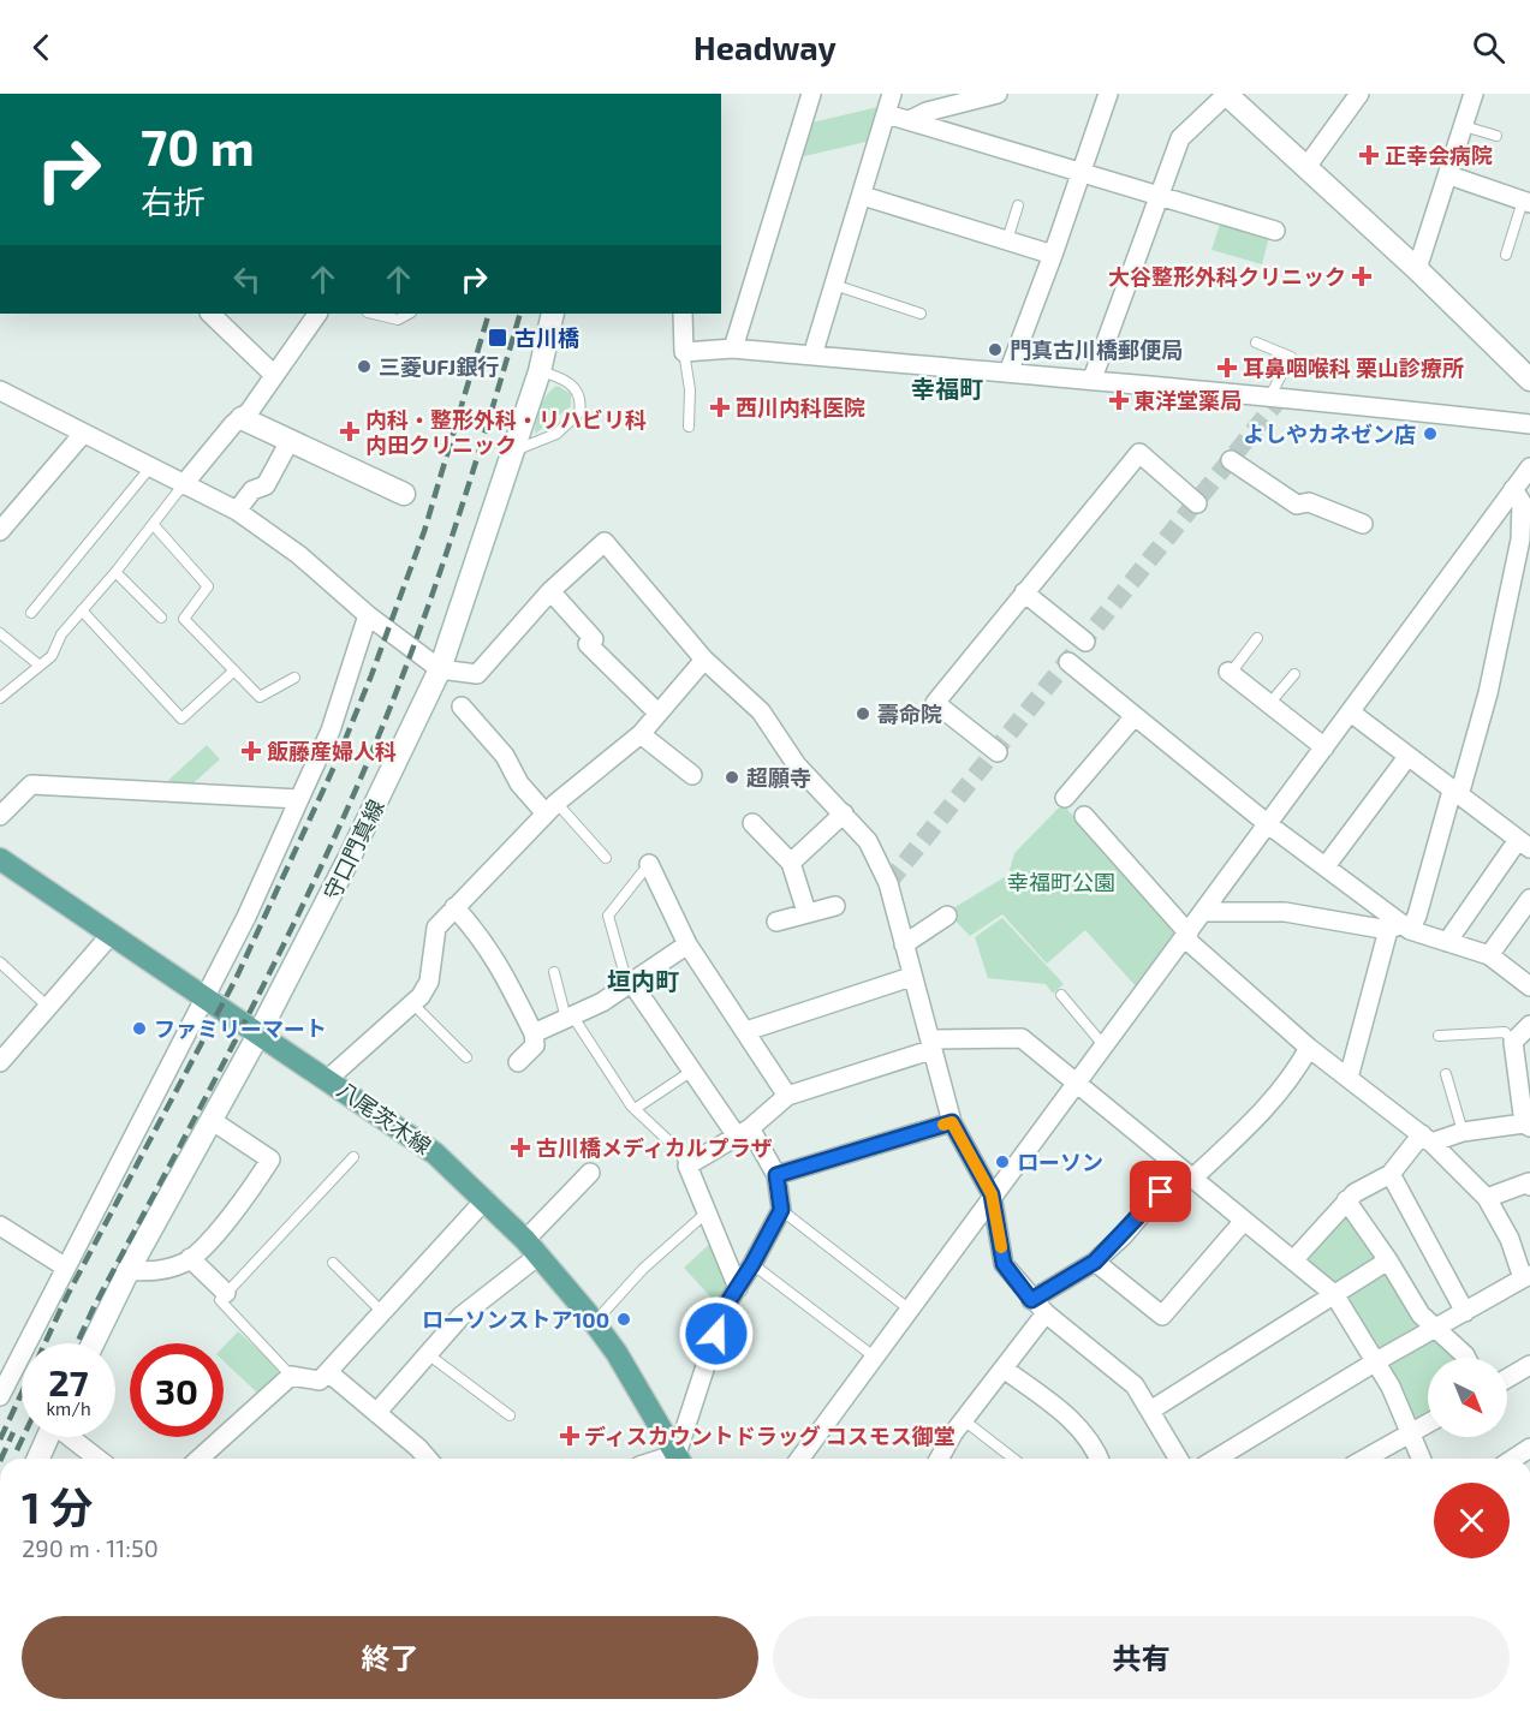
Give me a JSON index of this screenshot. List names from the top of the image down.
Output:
{
  "streets": {
    "main road": ["守口門真線", "八尾茨木線"]
  },
  "crossings": [
    ["守口門真線", "八尾茨木線"]
  ],
  "districts": ["幸福町", "垣内町"],
  "parks": ["幸福町公園"],
  "places": {
    "health": [
      "正幸会病院",
      "大谷整形外科クリニック",
      "耳鼻咽喉科 栗山診療所",
      "東洋堂薬局",
      "西川内科医院",
      "内科・整形外科・リハビリ科 内田クリニック",
      "飯藤産婦人科",
      "古川橋メディカルプラザ",
      "ディスカウントドラッグ コスモス御堂"
    ],
    "transit": ["古川橋"],
    "other": [
      "門真古川橋郵便局",
      "三菱UFJ銀行",
      "よしやカネゼン店",
      "壽命院",
      "超願寺",
      "ファミリーマート",
      "ローソン",
      "ローソンストア100"
    ]
  },
  "north": "bottom right",
  "page": {
    "header": "Headway",
    "turn": ["70 m", "右折"],
    "speed": "27 km/h",
    "limit": "30",
    "heading": ["1 分", "290 m · 11:50"],
    "buttons": ["終了", "共有"]
  }
}
